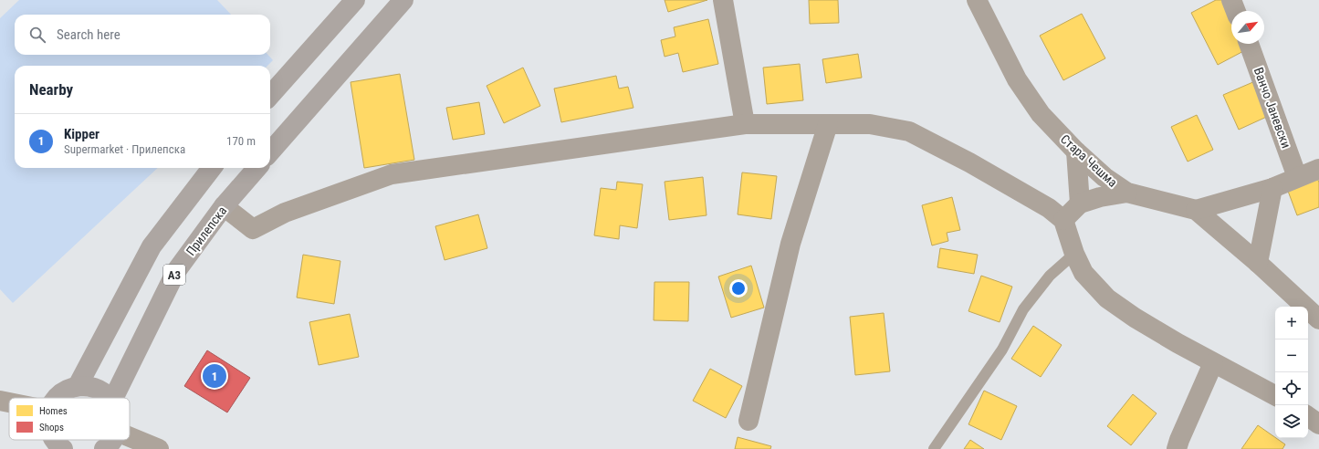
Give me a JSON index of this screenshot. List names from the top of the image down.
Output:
{
  "streets": {
    "main road": ["Прилепска", "A3"],
    "street": ["Ванчо Јаневски", "Стара Чешма"]
  },
  "legend": ["Homes", "Shops"],
  "north": "top right",
  "page": {
    "search": "Search here",
    "heading": "Nearby",
    "list": [
      {
        "mark": "1",
        "name": "Kipper",
        "note": "Supermarket · Прилепска",
        "value": "170 m"
      }
    ],
    "map_buttons": ["+", "−"],
    "pins": "1"
  }
}
